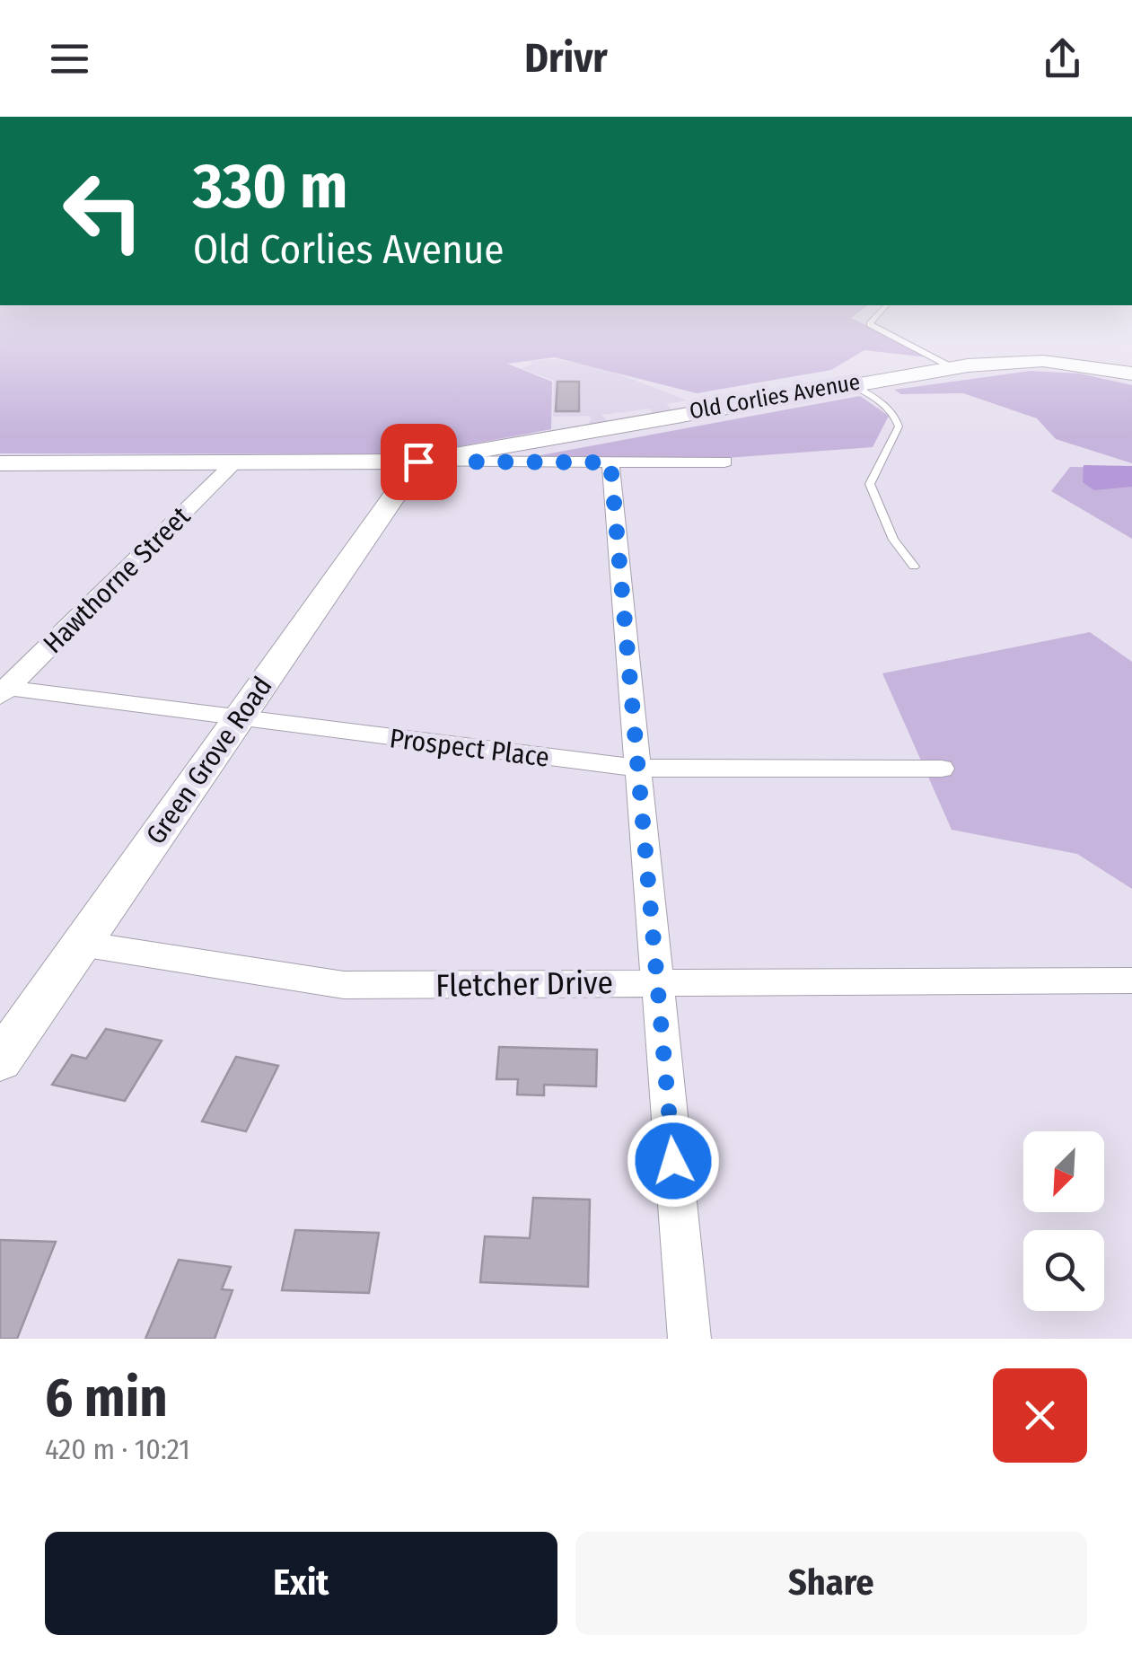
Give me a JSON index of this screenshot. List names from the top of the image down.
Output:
{
  "streets": {
    "street": [
      "Old Corlies Avenue",
      "Hawthorne Street",
      "Prospect Place",
      "Green Grove Road",
      "Fletcher Drive"
    ]
  },
  "crossings": [
    ["Old Corlies Avenue", "Hawthorne Street"],
    ["Old Corlies Avenue", "Green Grove Road"],
    ["Hawthorne Street", "Prospect Place"],
    ["Prospect Place", "Green Grove Road"],
    ["Green Grove Road", "Fletcher Drive"]
  ],
  "north": "bottom left",
  "page": {
    "header": "Drivr",
    "turn": ["330 m", "Old Corlies Avenue"],
    "heading": ["6 min", "420 m · 10:21"],
    "buttons": ["Exit", "Share"]
  }
}
